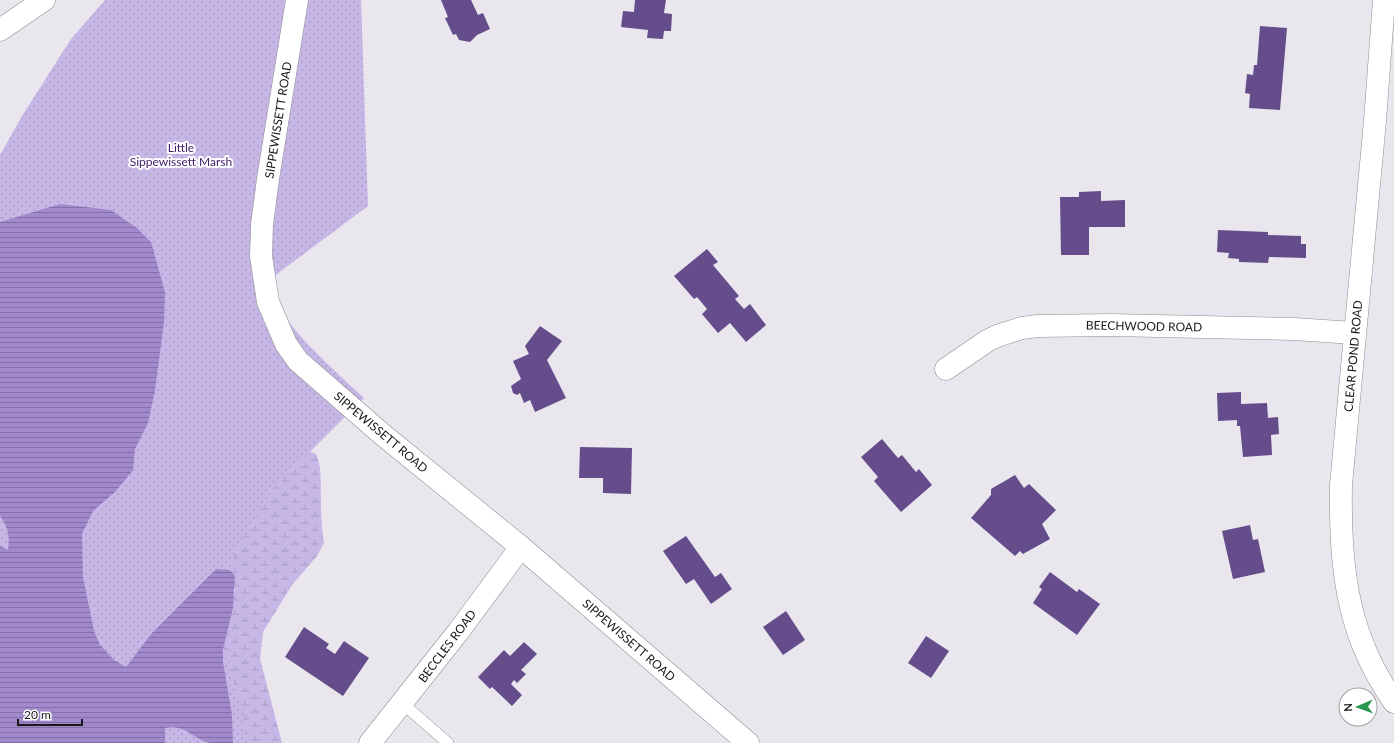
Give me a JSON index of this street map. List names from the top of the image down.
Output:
{
  "streets": {
    "street": [
      "SIPPEWISSETT ROAD",
      "BEECHWOOD ROAD",
      "CLEAR POND ROAD",
      "BECCLES ROAD"
    ]
  },
  "crossings": [
    ["SIPPEWISSETT ROAD", "BECCLES ROAD"],
    ["BEECHWOOD ROAD", "CLEAR POND ROAD"]
  ],
  "parks": ["Little Sippewissett Marsh"],
  "scale_bar": "20 m",
  "north": "left"
}
